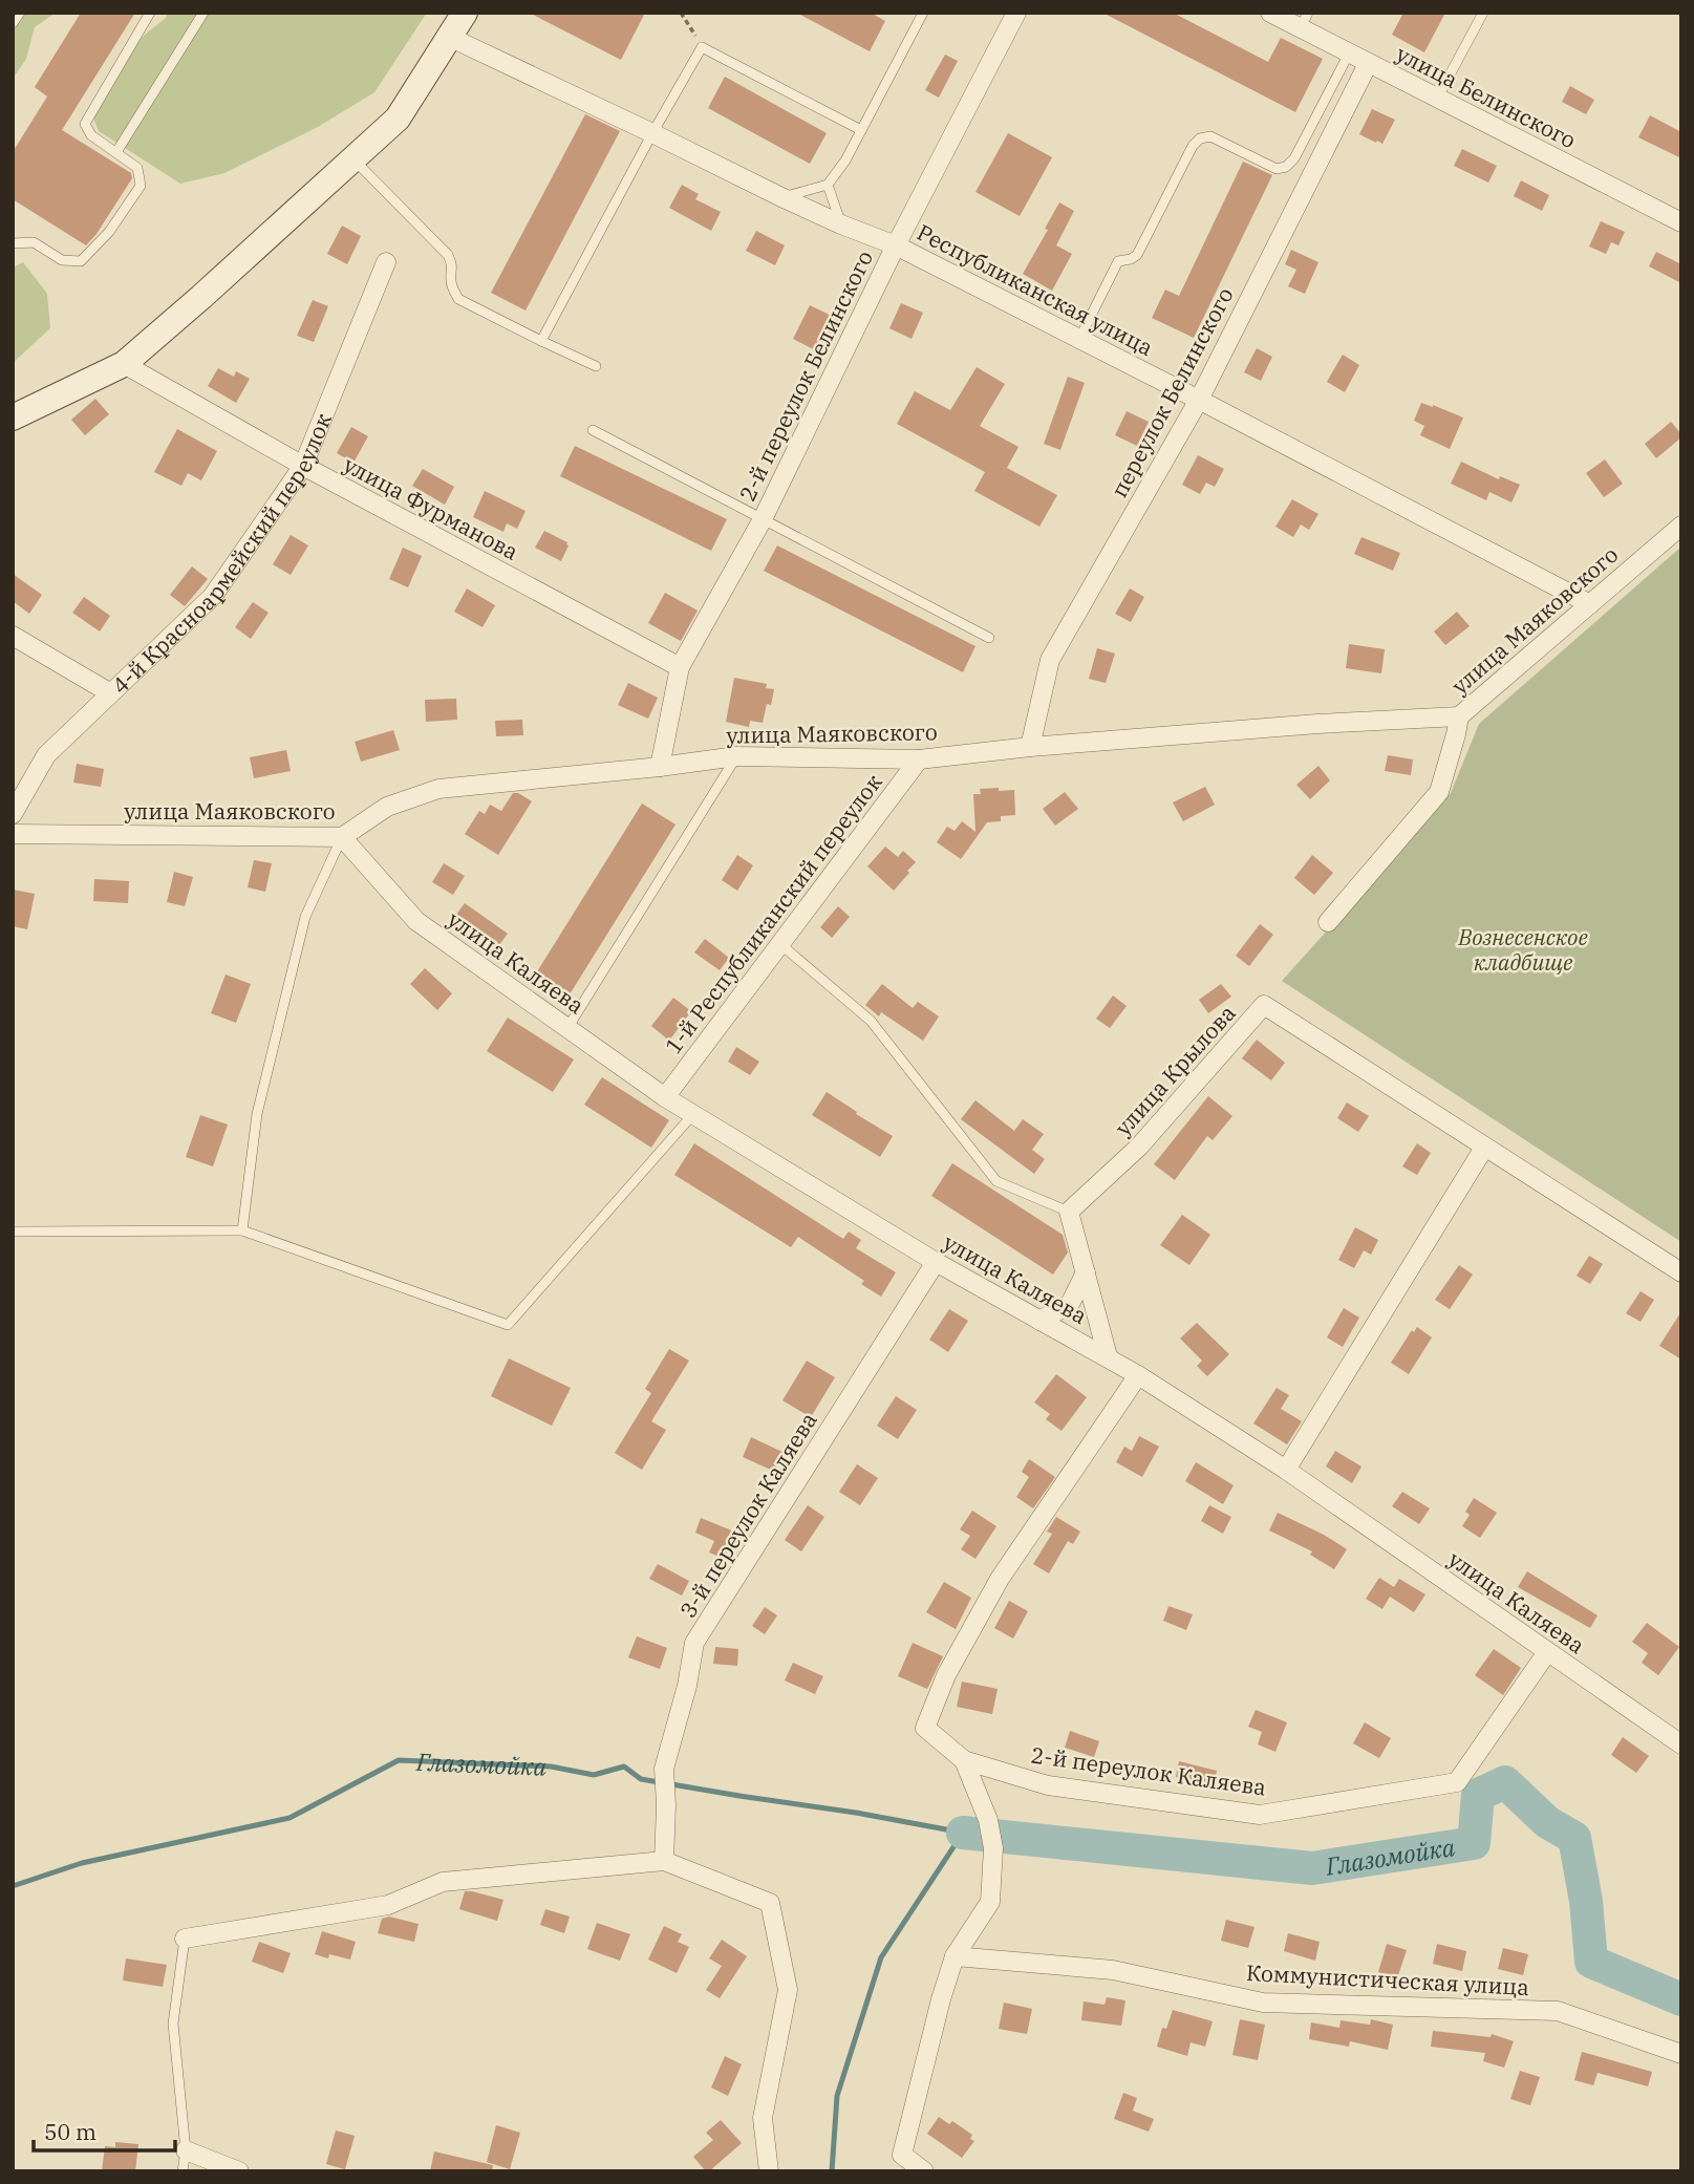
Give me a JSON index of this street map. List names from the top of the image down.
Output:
{
  "streets": {
    "street": [
      "улица Белинского",
      "Республиканская улица",
      "2-й переулок Белинского",
      "переулок Белинского",
      "улица Фурманова",
      "4-й Красноармейский переулок",
      "улица Маяковского",
      "1-й Республиканский переулок",
      "улица Каляева",
      "улица Крылова",
      "3-й переулок Каляева",
      "2-й переулок Каляева",
      "Коммунистическая улица"
    ]
  },
  "crossings": [
    ["улица Белинского", "переулок Белинского"],
    ["Республиканская улица", "2-й переулок Белинского"],
    ["Республиканская улица", "переулок Белинского"],
    ["Республиканская улица", "улица Маяковского"],
    ["2-й переулок Белинского", "улица Фурманова"],
    ["2-й переулок Белинского", "улица Маяковского"],
    ["переулок Белинского", "улица Маяковского"],
    ["улица Фурманова", "4-й Красноармейский переулок"],
    ["улица Маяковского", "1-й Республиканский переулок"],
    ["улица Маяковского", "улица Каляева"],
    ["1-й Республиканский переулок", "улица Каляева"],
    ["улица Каляева", "3-й переулок Каляева"],
    ["улица Каляева", "2-й переулок Каляева"]
  ],
  "water": ["Глазомойка"],
  "parks": ["Вознесенское кладбище"],
  "scale_bar": "50 m"
}
